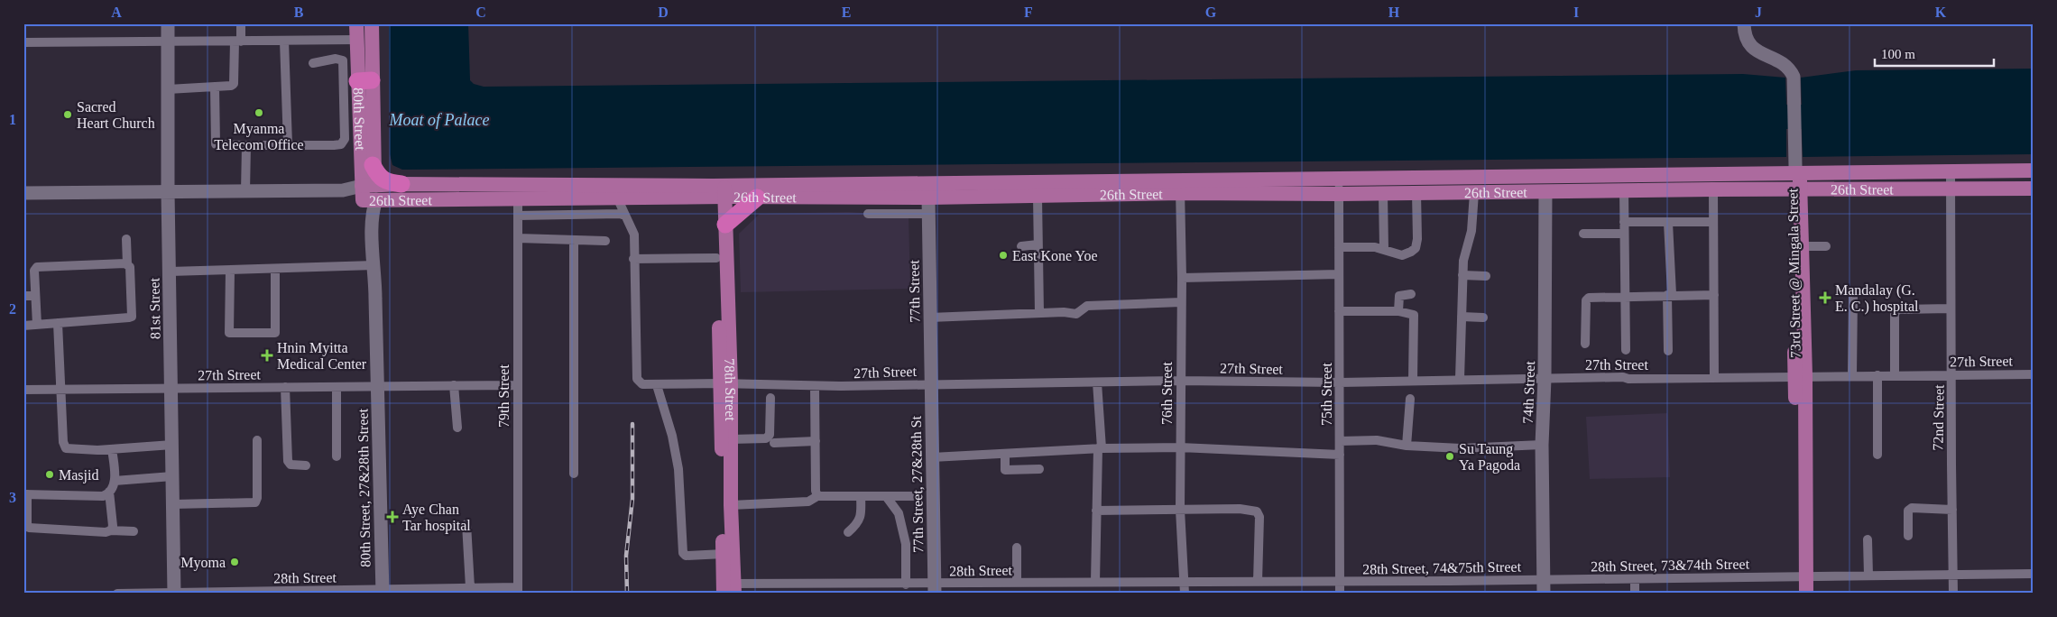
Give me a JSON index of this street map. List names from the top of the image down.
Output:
{
  "streets": {
    "main road": [
      "80th Street",
      "26th Street",
      "73rd Street @ Mingala Street",
      "78th Street"
    ],
    "street": [
      "77th Street",
      "81st Street",
      "27th Street",
      "74th Street",
      "76th Street",
      "75th Street",
      "79th Street",
      "72nd Street",
      "77th Street, 27&28th St",
      "80th Street, 27&28th Street",
      "28th Street, 73&74th Street",
      "28th Street, 74&75th Street",
      "28th Street"
    ]
  },
  "crossings": [
    ["80th Street", "26th Street"],
    ["80th Street", "27th Street"],
    ["80th Street", "80th Street, 27&28th Street"],
    ["26th Street", "73rd Street @ Mingala Street"],
    ["26th Street", "77th Street"],
    ["26th Street", "27th Street"],
    ["26th Street", "78th Street"],
    ["26th Street", "74th Street"],
    ["26th Street", "76th Street"],
    ["26th Street", "75th Street"],
    ["26th Street", "79th Street"],
    ["26th Street", "72nd Street"],
    ["73rd Street @ Mingala Street", "27th Street"],
    ["73rd Street @ Mingala Street", "28th Street, 73&74th Street"],
    ["77th Street", "27th Street"],
    ["77th Street", "77th Street, 27&28th St"],
    ["81st Street", "27th Street"],
    ["81st Street", "28th Street"],
    ["27th Street", "78th Street"],
    ["27th Street", "74th Street"],
    ["27th Street", "76th Street"],
    ["27th Street", "75th Street"],
    ["27th Street", "79th Street"],
    ["27th Street", "72nd Street"],
    ["27th Street", "77th Street, 27&28th St"],
    ["27th Street", "80th Street, 27&28th Street"],
    ["78th Street", "28th Street"],
    ["74th Street", "28th Street, 73&74th Street"],
    ["74th Street", "28th Street, 74&75th Street"],
    ["76th Street", "28th Street"],
    ["75th Street", "28th Street, 74&75th Street"],
    ["79th Street", "28th Street"],
    ["72nd Street", "28th Street, 73&74th Street"],
    ["77th Street, 27&28th St", "28th Street"],
    ["80th Street, 27&28th Street", "28th Street"],
    ["28th Street, 73&74th Street", "28th Street, 74&75th Street"],
    ["28th Street, 74&75th Street", "28th Street"]
  ],
  "water": ["Moat of Palace"],
  "places": {
    "other": [
      "Myanma Telecom Office",
      "Sacred Heart Church",
      "East Kone Yoe",
      "Su Taung Ya Pagoda",
      "Masjid",
      "Myoma"
    ],
    "health": ["Mandalay (G. E. C.) hospital", "Hnin Myitta Medical Center", "Aye Chan Tar hospital"]
  },
  "scale_bar": "100 m",
  "grid": {
    "columns": [
      "A",
      "B",
      "C",
      "D",
      "E",
      "F",
      "G",
      "H",
      "I",
      "J",
      "K"
    ],
    "rows": ["1", "2", "3"]
  }
}
